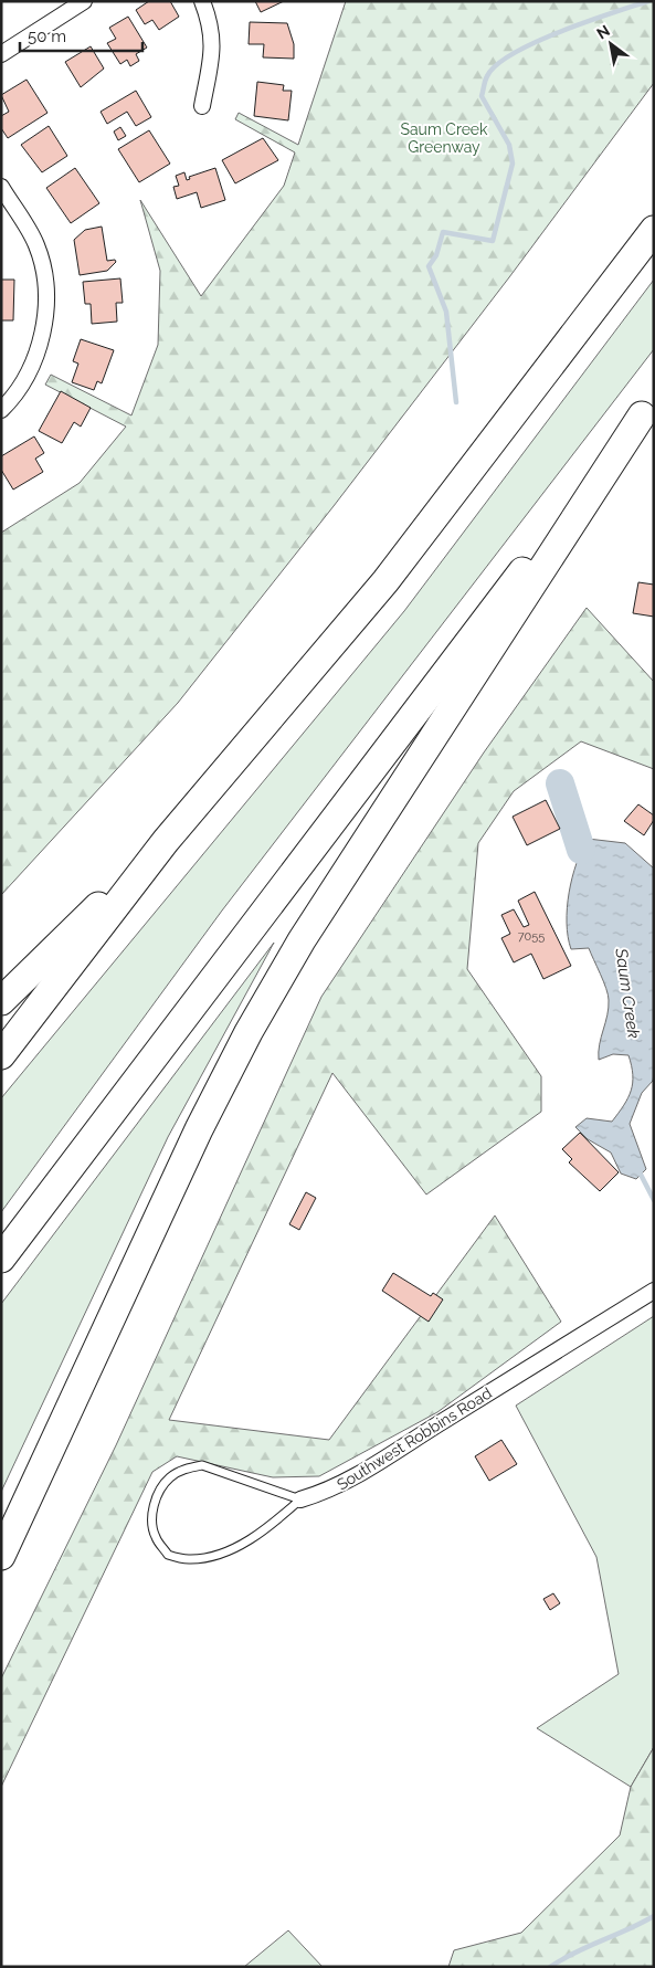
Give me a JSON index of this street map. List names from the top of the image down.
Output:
{
  "streets": {
    "street": ["Southwest Robbins Road"]
  },
  "water": ["Saum Creek"],
  "parks": ["Saum Creek Greenway"],
  "house_numbers": ["7055"],
  "scale_bar": "50 m",
  "north": "top left"
}
